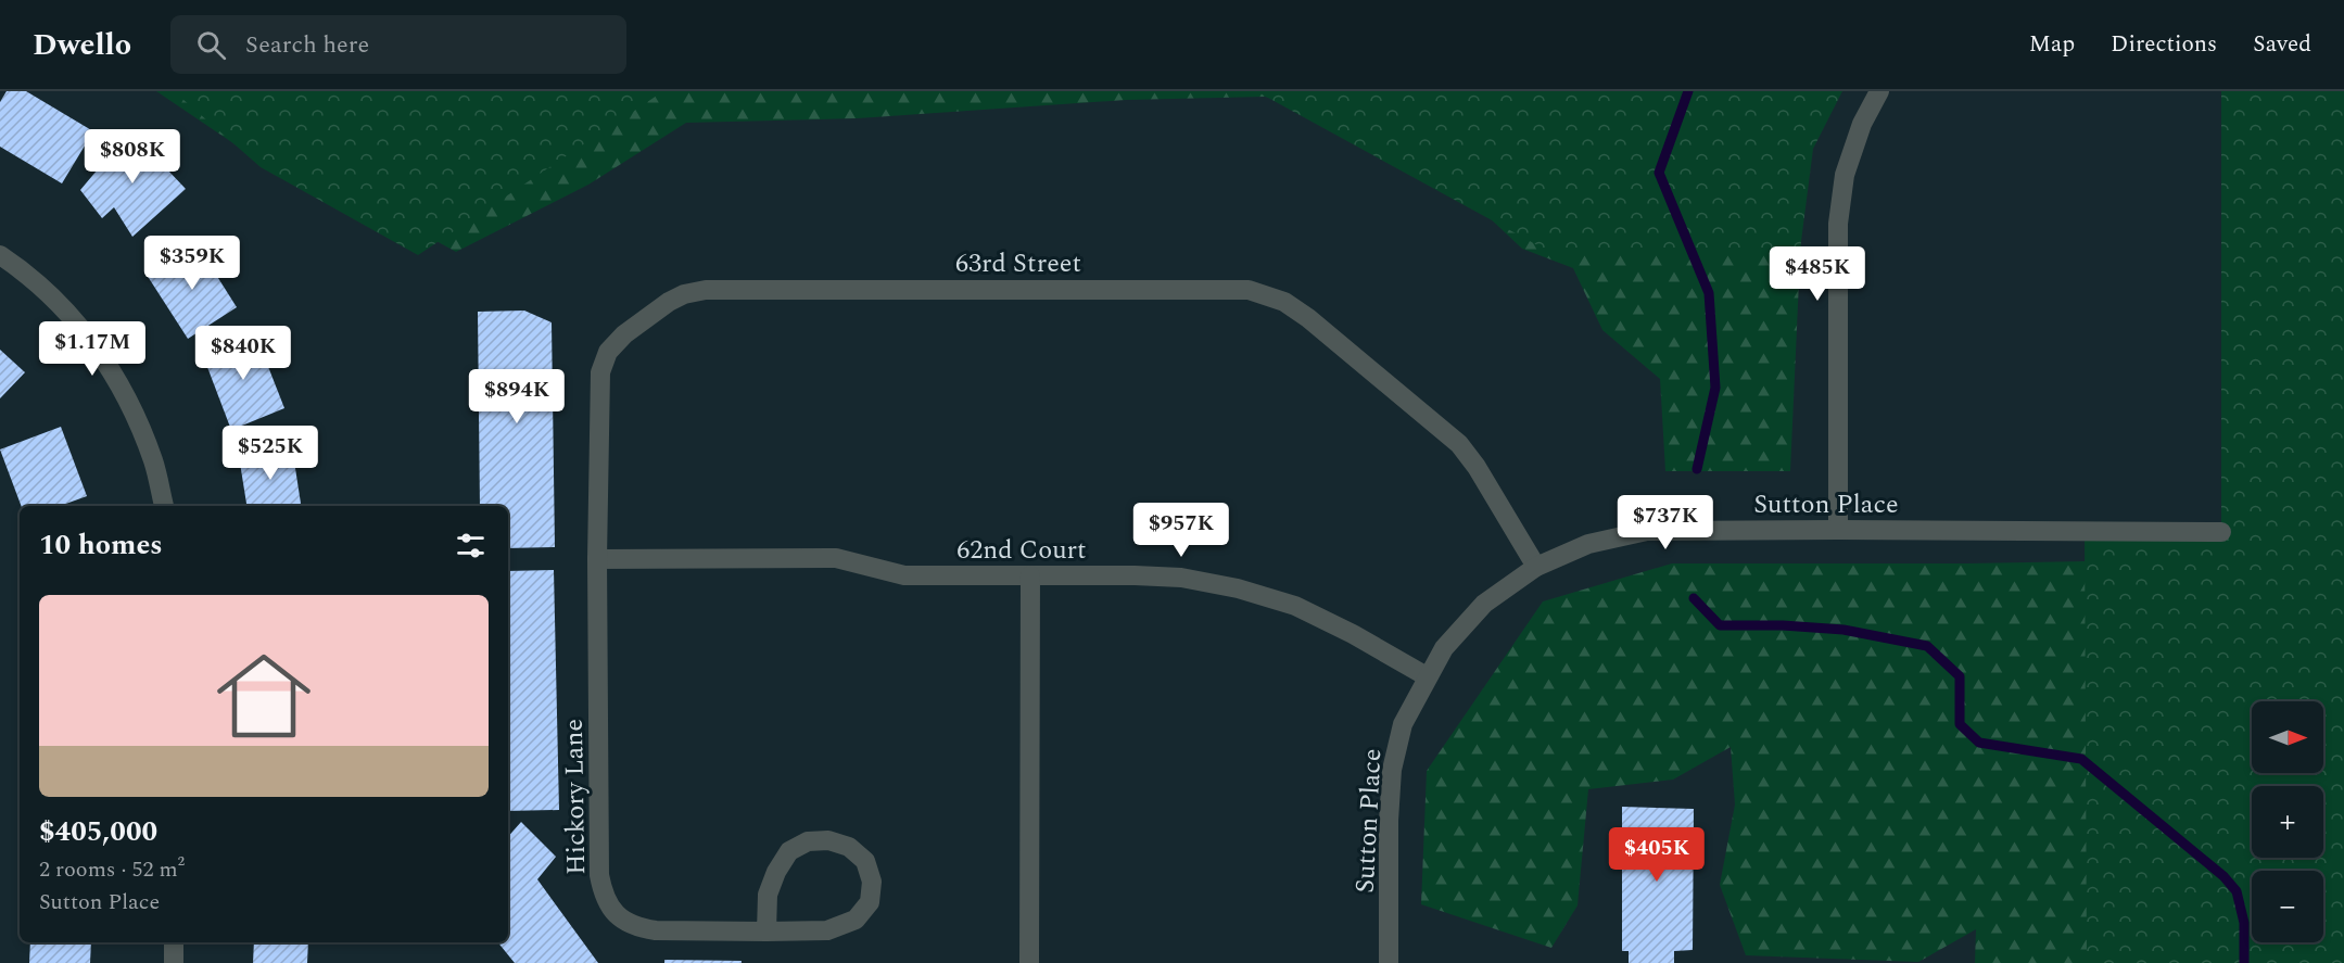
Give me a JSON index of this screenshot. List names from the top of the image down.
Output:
{
  "streets": {
    "street": [
      "63rd Street",
      "Sutton Place",
      "62nd Court",
      "Hickory Lane"
    ]
  },
  "crossings": [
    ["63rd Street", "Sutton Place"],
    ["63rd Street", "62nd Court"],
    ["63rd Street", "Hickory Lane"],
    ["Sutton Place", "62nd Court"],
    ["62nd Court", "Hickory Lane"]
  ],
  "north": "right",
  "page": {
    "header": "Dwello",
    "search": "Search here",
    "nav": ["Map", "Directions", "Saved"],
    "price": [
      "$808K",
      "$359K",
      "$485K",
      "$1.17M",
      "$840K",
      "$894K",
      "$525K",
      "$737K",
      "$957K",
      "$405K"
    ],
    "heading": "10 homes",
    "list": [
      {
        "name": "$405,000",
        "note": "2 rooms · 52 m² · Sutton Place"
      }
    ],
    "map_buttons": ["+", "−"]
  }
}
